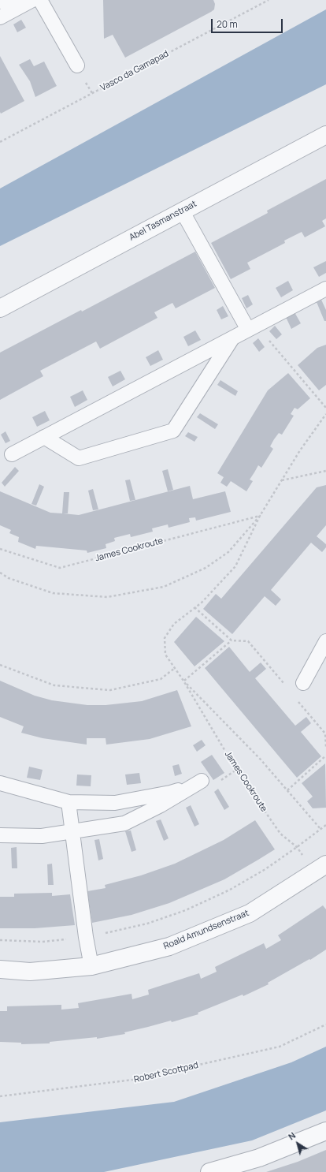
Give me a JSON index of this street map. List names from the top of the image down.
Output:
{
  "streets": {
    "street": ["Abel Tasmanstraat", "Roald Amundsenstraat"],
    "path": ["Vasco da Gamapad", "James Cookroute", "Robert Scottpad"]
  },
  "crossings": [
    ["James Cookroute", "Roald Amundsenstraat"]
  ],
  "scale_bar": "20 m",
  "north": "top left"
}
